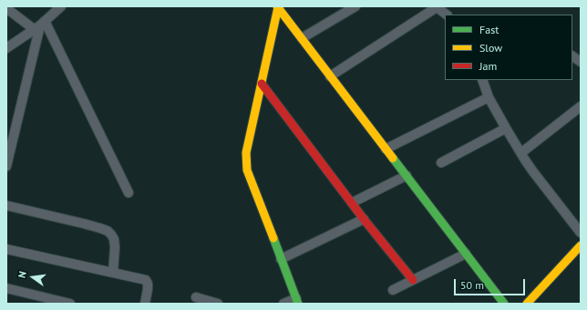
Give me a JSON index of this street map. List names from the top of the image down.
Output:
{
  "legend": ["Fast", "Slow", "Jam"],
  "scale_bar": "50 m",
  "north": "left"
}
